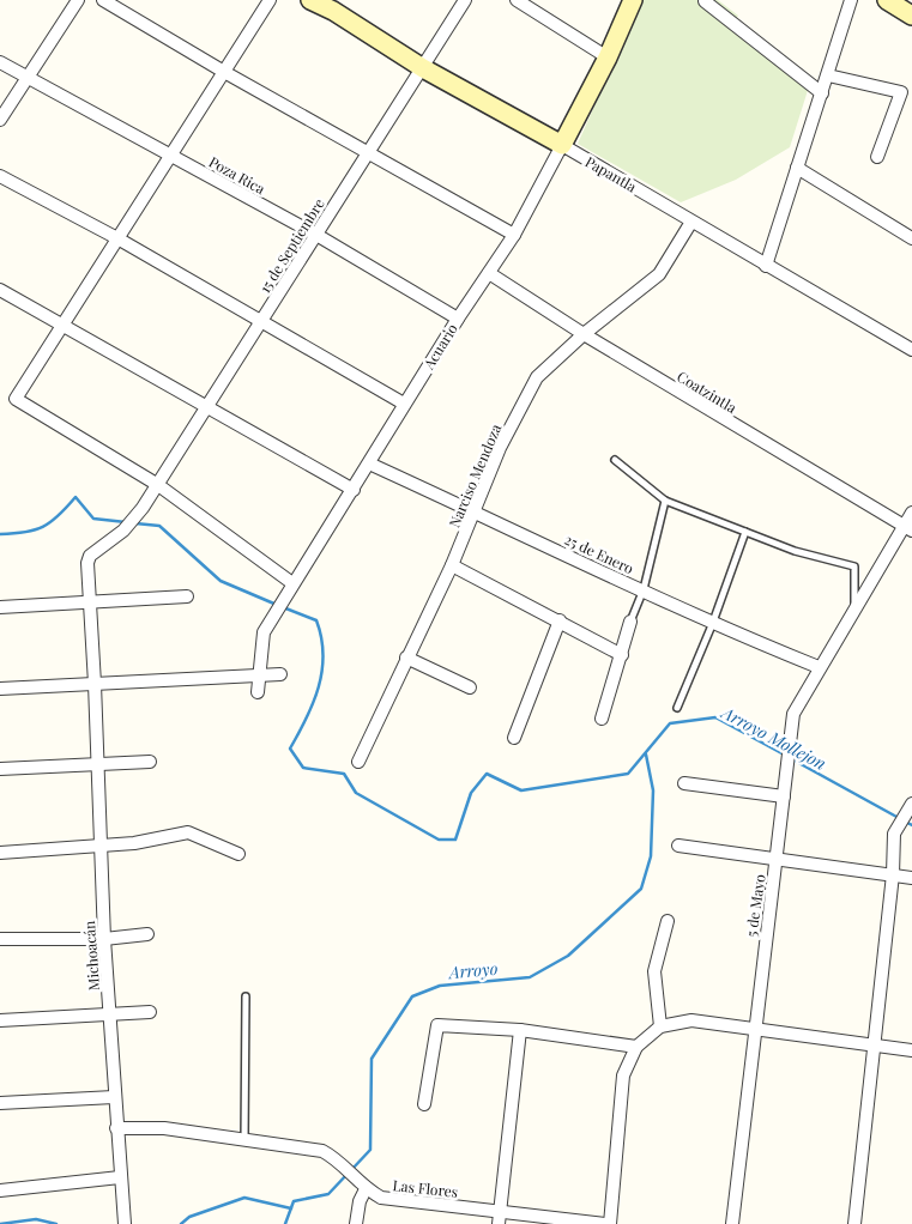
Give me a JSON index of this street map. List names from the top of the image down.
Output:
{
  "streets": {
    "street": [
      "Papantla",
      "Poza Rica",
      "15 de Septiembre",
      "Acuario",
      "Coatzintla",
      "Narciso Mendoza",
      "25 de Enero",
      "5 de Mayo",
      "Michoacán",
      "Las Flores"
    ]
  },
  "crossings": [
    ["Papantla", "15 de Septiembre"],
    ["Papantla", "Acuario"],
    ["Papantla", "Narciso Mendoza"],
    ["Poza Rica", "15 de Septiembre"],
    ["Poza Rica", "Acuario"],
    ["15 de Septiembre", "Michoacán"],
    ["Acuario", "Coatzintla"],
    ["Acuario", "25 de Enero"],
    ["Coatzintla", "Narciso Mendoza"],
    ["Coatzintla", "5 de Mayo"],
    ["Narciso Mendoza", "25 de Enero"],
    ["25 de Enero", "5 de Mayo"],
    ["Michoacán", "Las Flores"]
  ],
  "water": ["Arroyo Mollejon", "Arroyo"]
}
